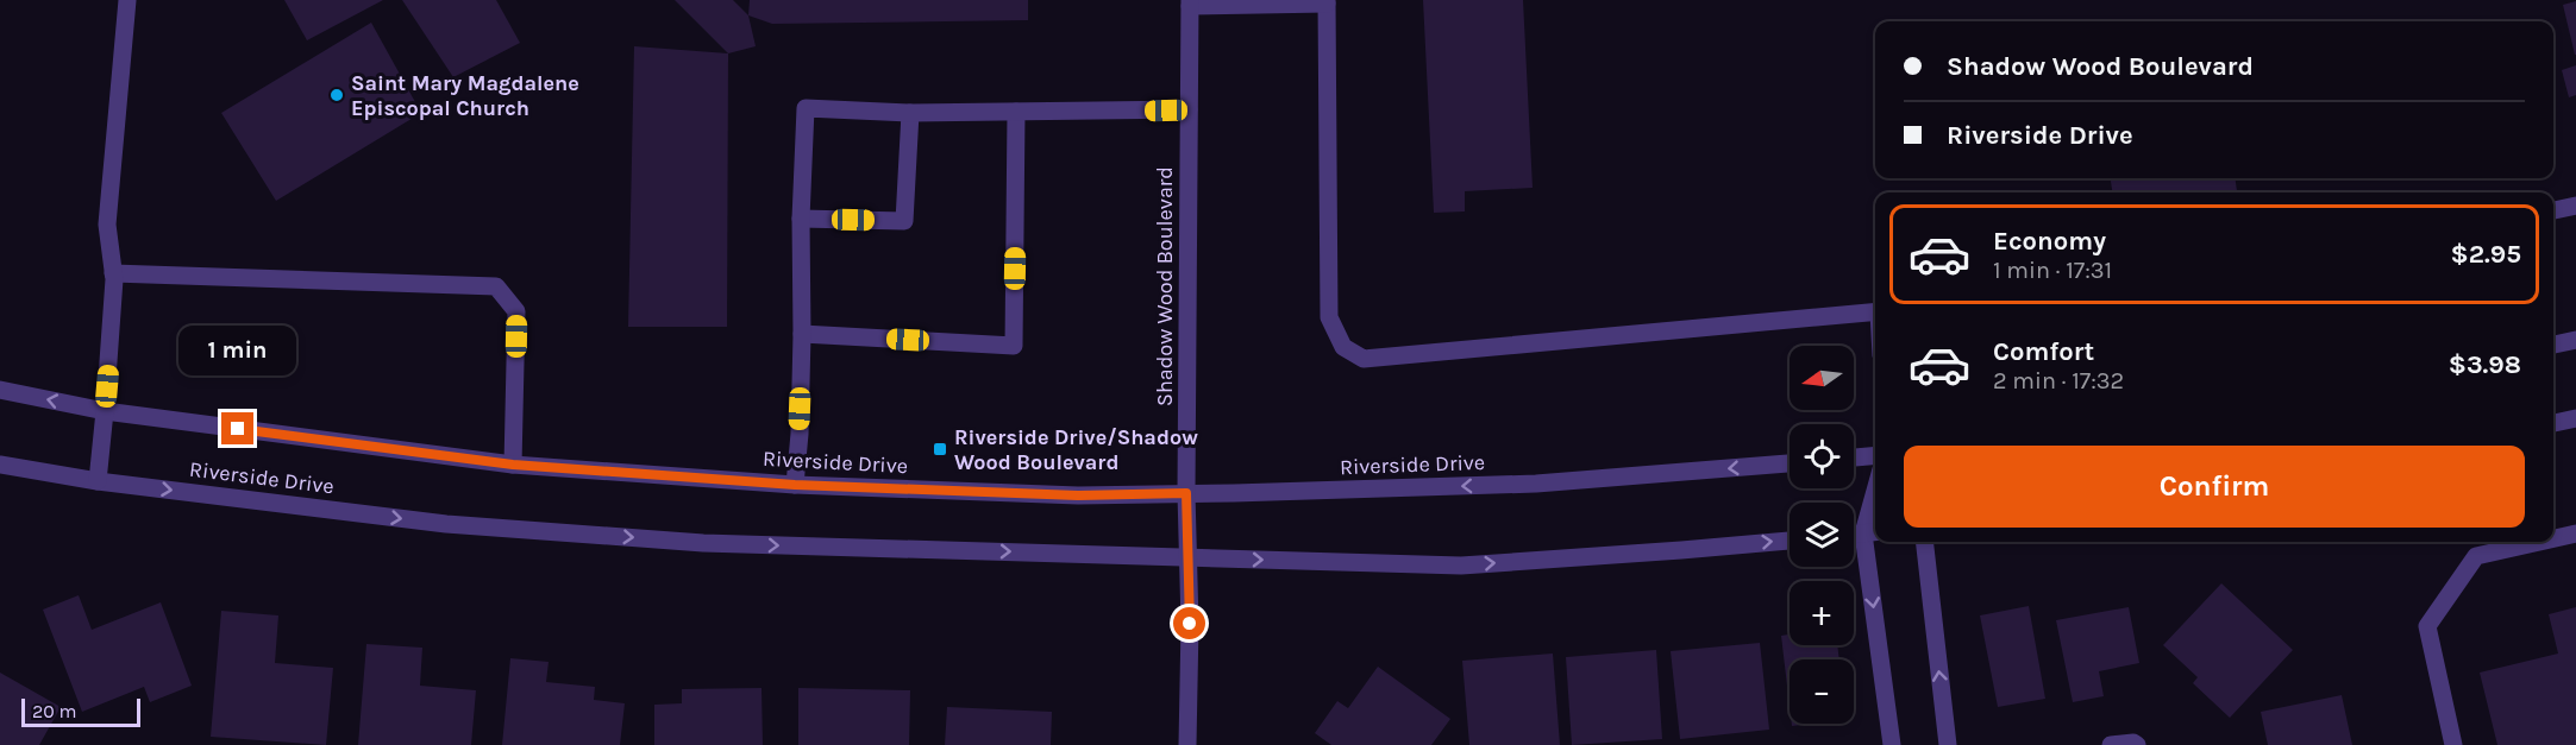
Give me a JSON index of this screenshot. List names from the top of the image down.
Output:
{
  "streets": {
    "street": ["Shadow Wood Boulevard", "Riverside Drive"]
  },
  "crossings": [
    ["Shadow Wood Boulevard", "Riverside Drive"]
  ],
  "places": {
    "other": ["Saint Mary Magdalene Episcopal Church"],
    "transit": ["Riverside Drive/Shadow Wood Boulevard"]
  },
  "scale_bar": "20 m",
  "north": "left",
  "page": {
    "banner": ["Shadow Wood Boulevard", "Riverside Drive"],
    "list": [
      {
        "name": "Economy",
        "note": "1 min · 17:31",
        "value": "$2.95"
      },
      {
        "name": "Comfort",
        "note": "2 min · 17:32",
        "value": "$3.98"
      }
    ],
    "bubble": "1 min",
    "map_buttons": ["+", "−"],
    "buttons": "Confirm",
    "scale": "20 m"
  }
}
